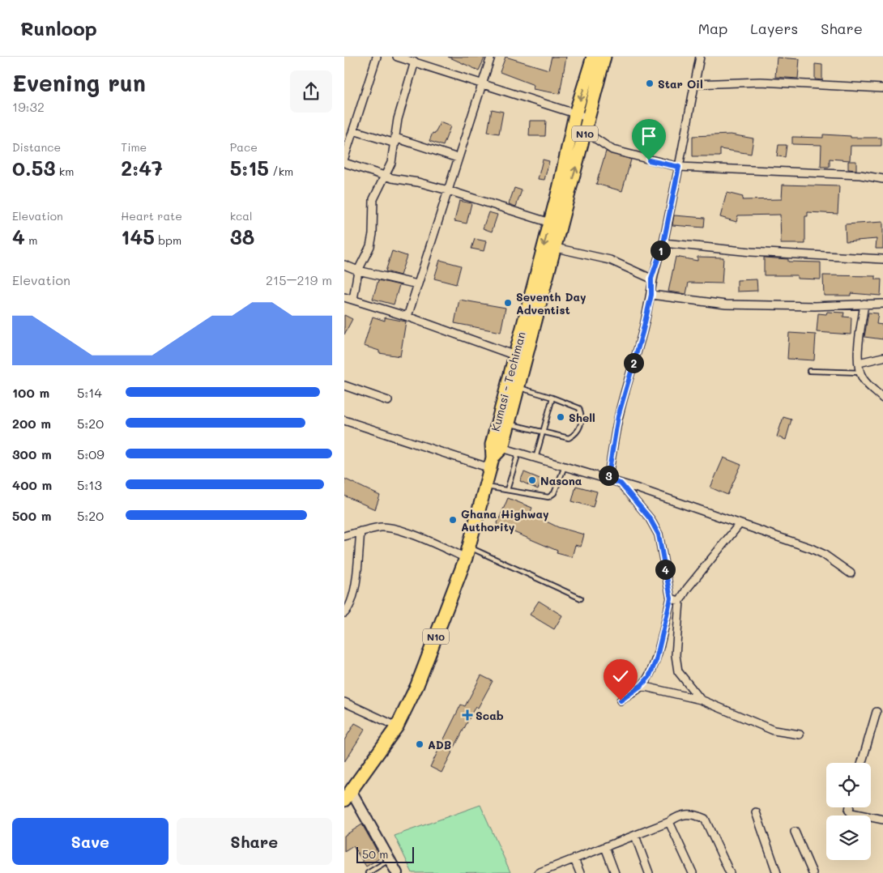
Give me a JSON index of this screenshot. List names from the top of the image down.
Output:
{
  "streets": {
    "highway": ["N10", "Kumasi - Techiman"]
  },
  "crossings": [
    ["N10", "Kumasi - Techiman"]
  ],
  "places": {
    "other": [
      "Star Oil",
      "Seventh Day Adventist",
      "Shell",
      "Nasona",
      "Ghana Highway Authority",
      "ADB"
    ],
    "health": ["Scab"]
  },
  "scale_bar": "50 m",
  "page": {
    "header": "Runloop",
    "nav": ["Map", "Layers", "Share"],
    "heading": ["Evening run", "19:32"],
    "stats": [
      ["Distance", "0.53 km"],
      ["Time", "2:47"],
      ["Pace", "5:15 /km"],
      ["Elevation", "4 m"],
      ["Heart rate", "145 bpm"],
      ["kcal", "38"]
    ],
    "pins": [
      "1",
      "2",
      "3",
      "4"
    ],
    "chart": ["Elevation", "215–219 m"],
    "list": [
      {
        "name": "100 m",
        "note": "5:14"
      },
      {
        "name": "200 m",
        "note": "5:20"
      },
      {
        "name": "300 m",
        "note": "5:09"
      },
      {
        "name": "400 m",
        "note": "5:13"
      },
      {
        "name": "500 m",
        "note": "5:20"
      }
    ],
    "buttons": ["Save", "Share"],
    "scale": "50 m"
  }
}
